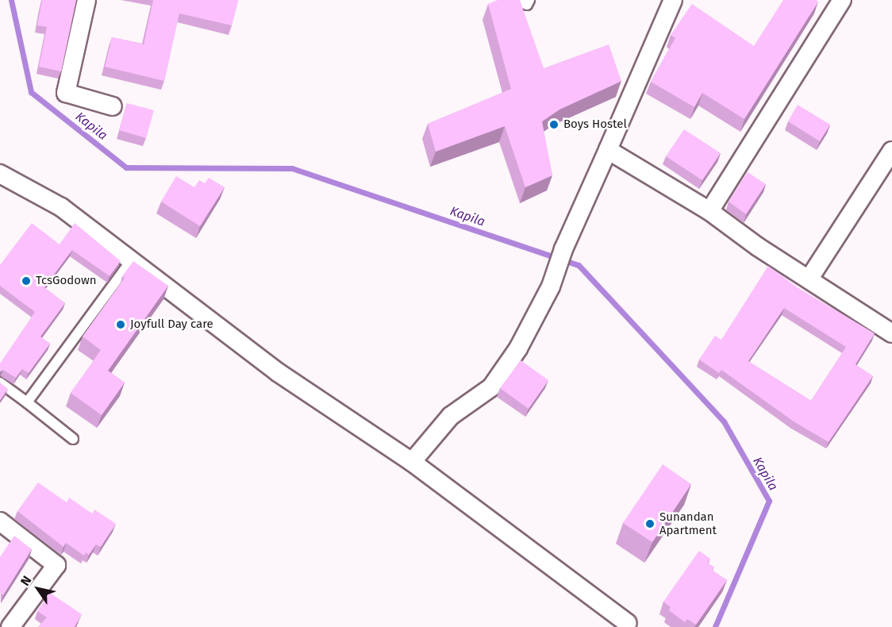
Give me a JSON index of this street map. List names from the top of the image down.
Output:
{
  "water": ["Kapila"],
  "places": [
    "Boys Hostel",
    "TcsGodown",
    "Joyfull Day care",
    "Sunandan Apartment"
  ],
  "north": "top left"
}
